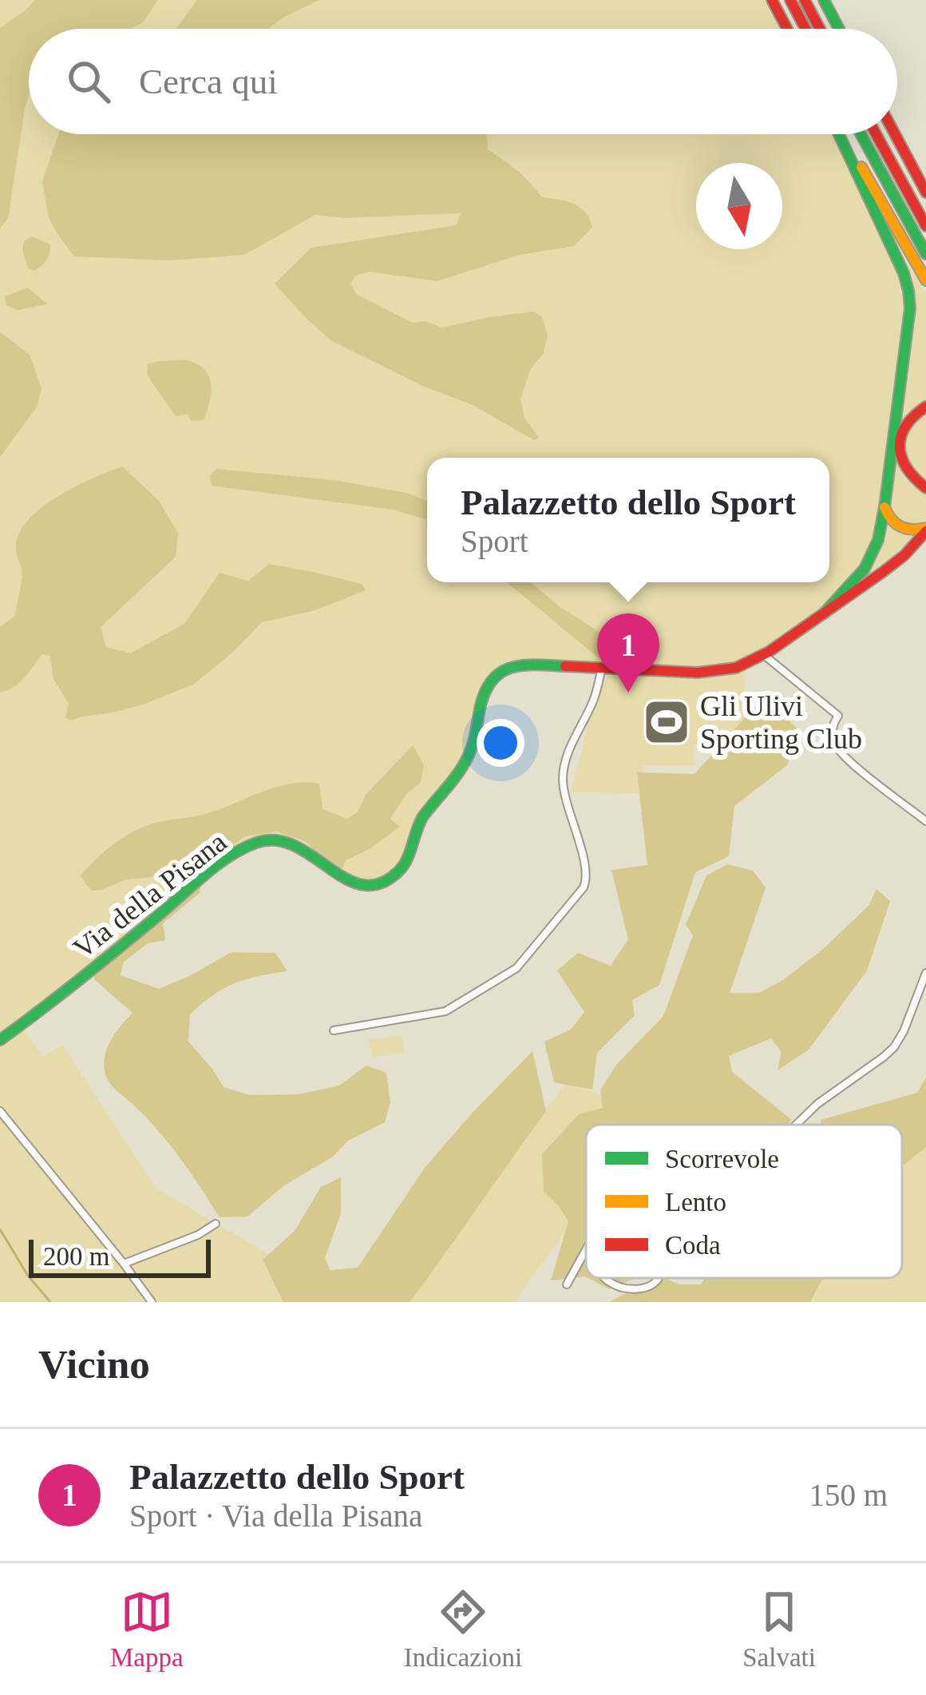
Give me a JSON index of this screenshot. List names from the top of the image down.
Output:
{
  "streets": {
    "main road": ["Via della Pisana"]
  },
  "places": {
    "sports": ["Gli Ulivi Sporting Club"]
  },
  "legend": ["Scorrevole", "Lento", "Coda"],
  "scale_bar": "200 m",
  "north": "bottom",
  "page": {
    "search": "Cerca qui",
    "popup": ["Palazzetto dello Sport", "Sport"],
    "pins": "1",
    "scale": "200 m",
    "heading": "Vicino",
    "list": [
      {
        "mark": "1",
        "name": "Palazzetto dello Sport",
        "note": "Sport · Via della Pisana",
        "value": "150 m"
      }
    ],
    "nav": ["Mappa", "Indicazioni", "Salvati"]
  }
}
